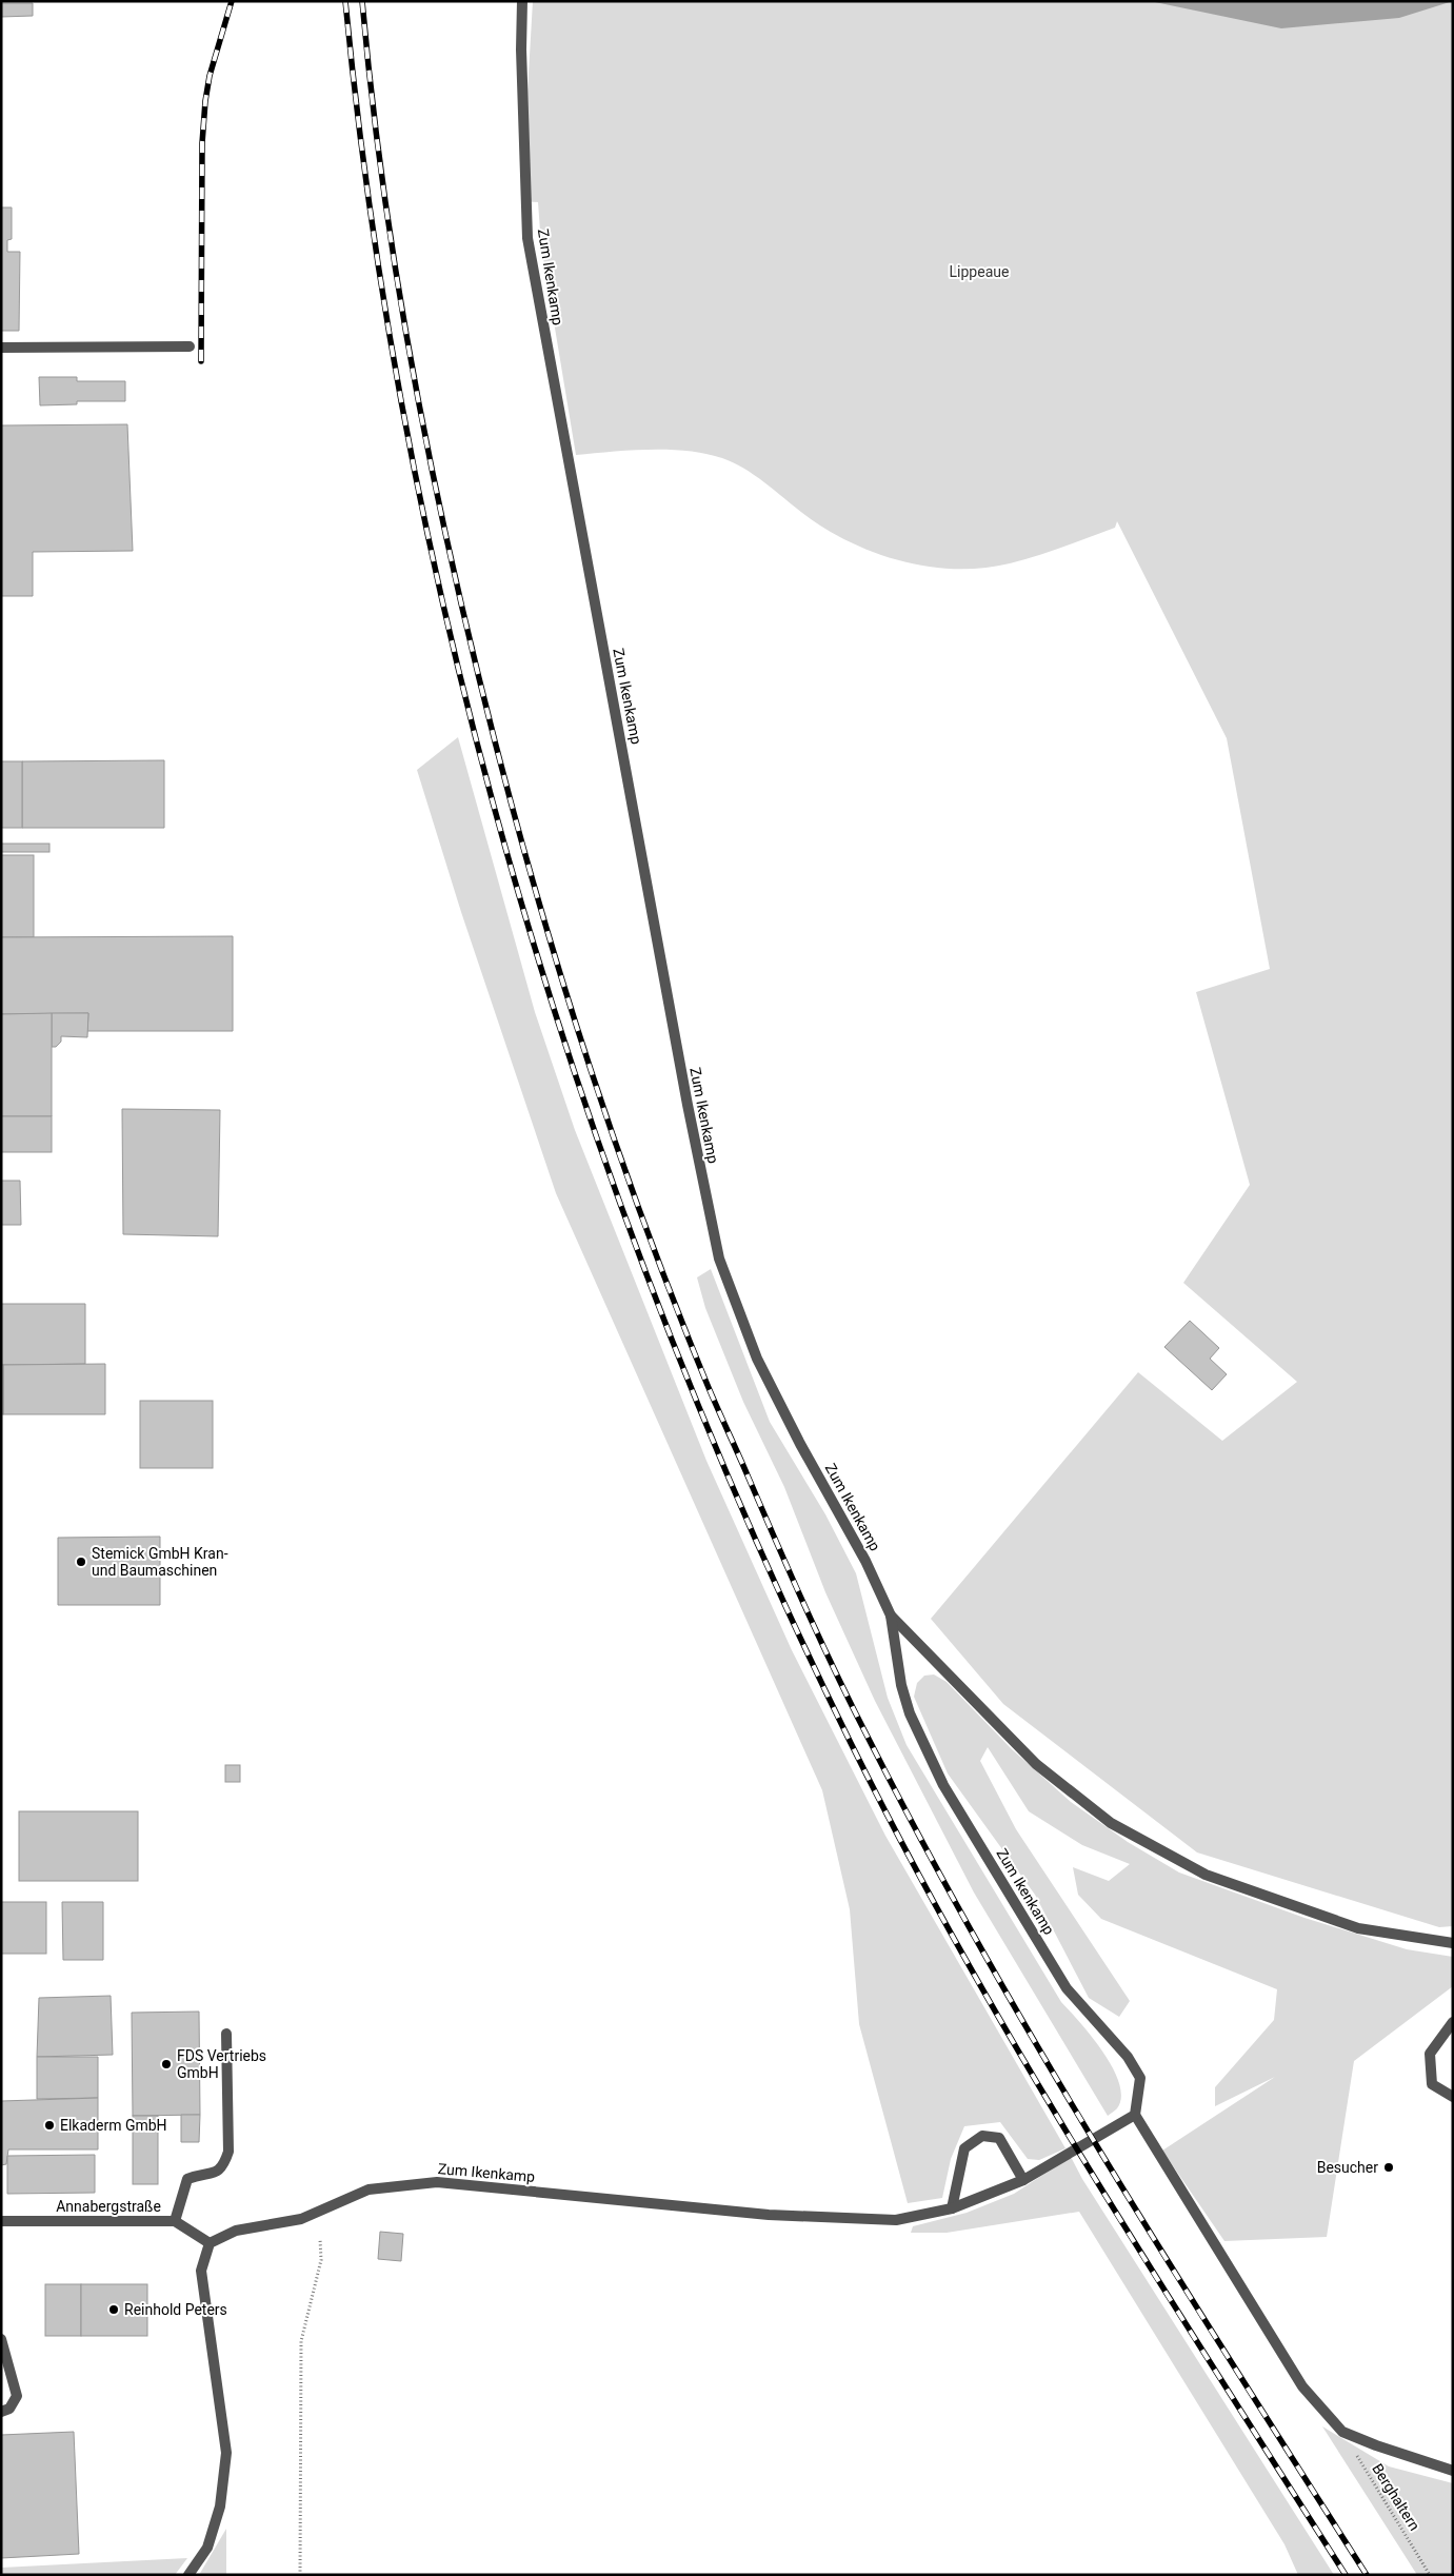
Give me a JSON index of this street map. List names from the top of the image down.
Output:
{
  "streets": {
    "street": ["Zum Ikenkamp", "Annabergstraße"],
    "path": ["Berghaltern"]
  },
  "crossings": [
    ["Zum Ikenkamp", "Annabergstraße"]
  ],
  "parks": ["Lippeaue"],
  "places": [
    "Stemick GmbH Kran- und Baumaschinen",
    "FDS Vertriebs GmbH",
    "Elkaderm GmbH",
    "Besucher",
    "Reinhold Peters"
  ]
}
